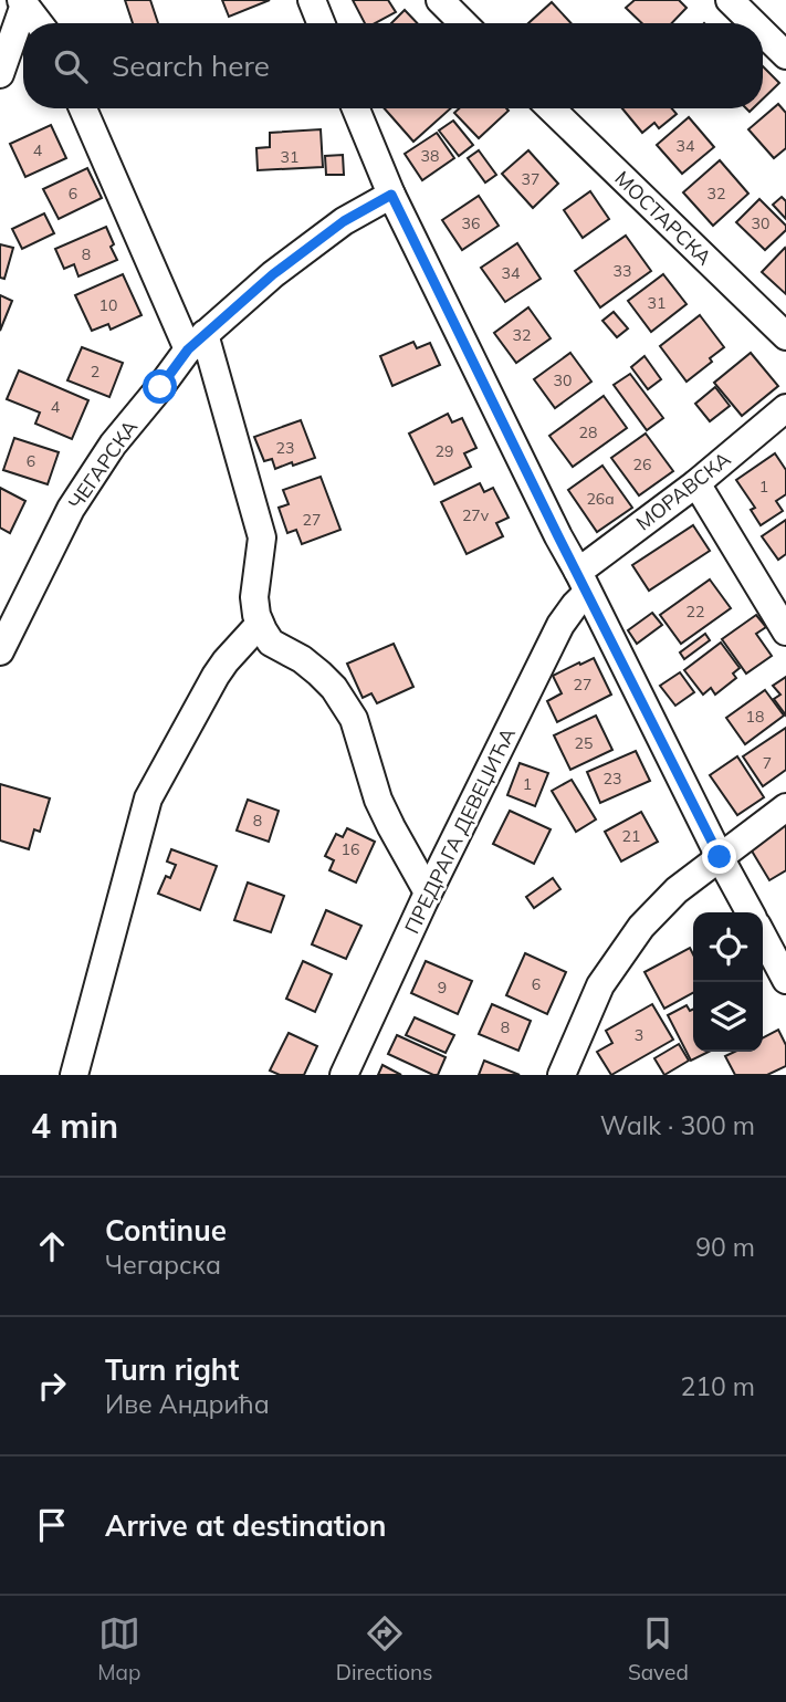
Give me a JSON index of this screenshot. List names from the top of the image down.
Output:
{
  "streets": {
    "street": [
      "МОСТАРСКА",
      "ЧЕГАРСКА",
      "МОРАВСКА",
      "ПРЕДРАГА ДЕВЕЏИЋА"
    ]
  },
  "crossings": [
    ["МОРАВСКА", "ПРЕДРАГА ДЕВЕЏИЋА"]
  ],
  "house_numbers": [
    "34",
    "4",
    "38",
    "31",
    "37",
    "6",
    "32",
    "36",
    "30",
    "8",
    "33",
    "34",
    "31",
    "10",
    "32",
    "2",
    "30",
    "4",
    "28",
    "23",
    "29",
    "6",
    "26",
    "1",
    "26a",
    "27v",
    "27",
    "22",
    "27",
    "18",
    "25",
    "7",
    "23",
    "1",
    "8",
    "21",
    "16",
    "6",
    "9",
    "8",
    "3"
  ],
  "page": {
    "search": "Search here",
    "heading": ["4 min", "Walk · 300 m"],
    "list": [
      ["Continue", "Чегарска", "90 m"],
      ["Turn right", "Иве Андрића", "210 m"],
      "Arrive at destination"
    ],
    "nav": ["Map", "Directions", "Saved"]
  }
}
